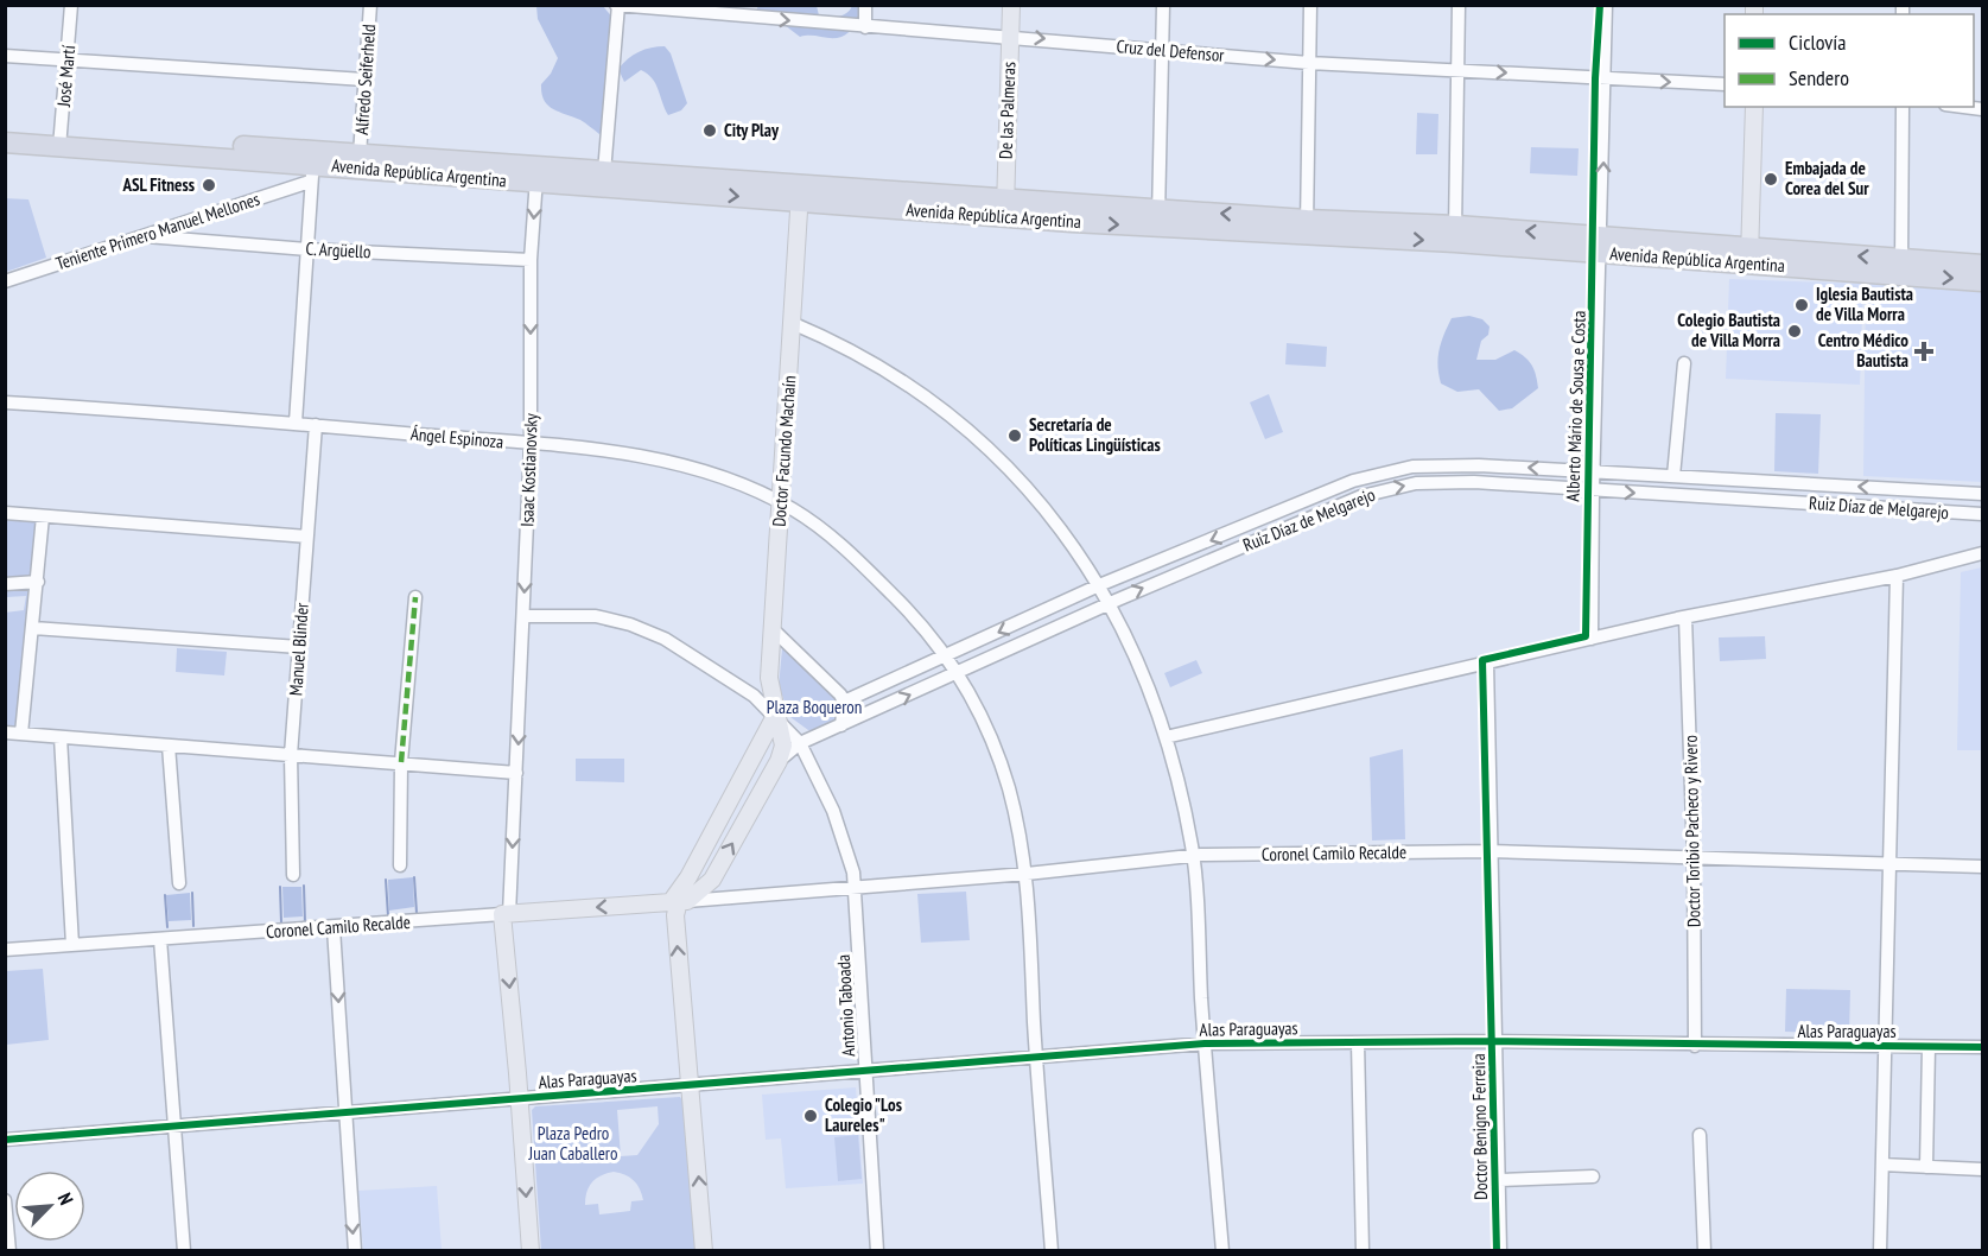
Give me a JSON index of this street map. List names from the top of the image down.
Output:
{
  "streets": {
    "highway": ["Avenida República Argentina"],
    "main road": ["De las Palmeras", "Doctor Facundo Machaín", "Coronel Camilo Recalde"],
    "street": [
      "Cruz del Defensor",
      "José Martí",
      "Alfredo Seiferheld",
      "Teniente Primero Manuel Mellones",
      "C. Argüello",
      "Alberto Mário de Sousa e Costa",
      "Ángel Espinoza",
      "Isaac Kostianovsky",
      "Ruiz Díaz de Melgarejo",
      "Manuel Blinder",
      "Doctor Toribio Pacheco y Rivero",
      "Antonio Taboada",
      "Alas Paraguayas",
      "Doctor Benigno Ferreira"
    ]
  },
  "crossings": [
    ["Cruz del Defensor", "De las Palmeras"],
    ["Cruz del Defensor", "Alberto Mário de Sousa e Costa"],
    ["José Martí", "Avenida República Argentina"],
    ["Alfredo Seiferheld", "Avenida República Argentina"],
    ["De las Palmeras", "Avenida República Argentina"],
    ["Avenida República Argentina", "Teniente Primero Manuel Mellones"],
    ["Avenida República Argentina", "Alberto Mário de Sousa e Costa"],
    ["Avenida República Argentina", "Doctor Facundo Machaín"],
    ["Avenida República Argentina", "Isaac Kostianovsky"],
    ["Teniente Primero Manuel Mellones", "C. Argüello"],
    ["C. Argüello", "Isaac Kostianovsky"],
    ["Alberto Mário de Sousa e Costa", "Ruiz Díaz de Melgarejo"],
    ["Ángel Espinoza", "Doctor Facundo Machaín"],
    ["Ángel Espinoza", "Isaac Kostianovsky"],
    ["Ángel Espinoza", "Ruiz Díaz de Melgarejo"],
    ["Ángel Espinoza", "Manuel Blinder"],
    ["Ángel Espinoza", "Coronel Camilo Recalde"],
    ["Ángel Espinoza", "Alas Paraguayas"],
    ["Doctor Facundo Machaín", "Ruiz Díaz de Melgarejo"],
    ["Doctor Facundo Machaín", "Coronel Camilo Recalde"],
    ["Doctor Facundo Machaín", "Antonio Taboada"],
    ["Isaac Kostianovsky", "Coronel Camilo Recalde"],
    ["Isaac Kostianovsky", "Antonio Taboada"],
    ["Ruiz Díaz de Melgarejo", "Antonio Taboada"],
    ["Doctor Toribio Pacheco y Rivero", "Coronel Camilo Recalde"],
    ["Doctor Toribio Pacheco y Rivero", "Alas Paraguayas"],
    ["Coronel Camilo Recalde", "Antonio Taboada"],
    ["Coronel Camilo Recalde", "Doctor Benigno Ferreira"],
    ["Antonio Taboada", "Alas Paraguayas"],
    ["Alas Paraguayas", "Doctor Benigno Ferreira"]
  ],
  "one_way": ["Cruz del Defensor", "Isaac Kostianovsky"],
  "parks": ["Plaza Boqueron", "Plaza Pedro Juan Caballero"],
  "places": {
    "other": [
      "City Play",
      "Embajada de Corea del Sur",
      "ASL Fitness",
      "Iglesia Bautista de Villa Morra",
      "Colegio Bautista de Villa Morra",
      "Secretaría de Políticas Lingüísticas",
      "Colegio \"Los Laureles\""
    ],
    "health": ["Centro Médico Bautista"]
  },
  "legend": ["Ciclovía", "Sendero"],
  "north": "top right"
}
